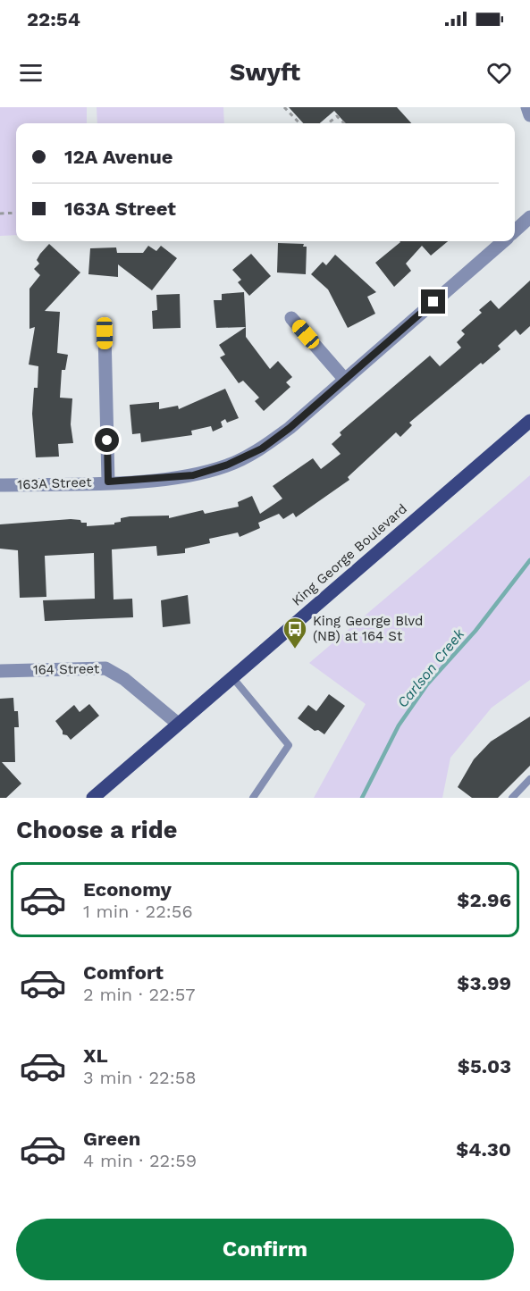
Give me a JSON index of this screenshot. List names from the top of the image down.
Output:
{
  "streets": {
    "main road": ["King George Boulevard"],
    "street": ["163A Street", "164 Street"]
  },
  "crossings": [
    ["King George Boulevard", "164 Street"]
  ],
  "water": ["Carlson Creek"],
  "places": {
    "bus stop": ["King George Blvd (NB) at 164 St"]
  },
  "page": {
    "status": "22:54",
    "header": "Swyft",
    "banner": ["12A Avenue", "163A Street"],
    "heading": "Choose a ride",
    "list": [
      {
        "name": "Economy",
        "note": "1 min · 22:56",
        "value": "$2.96"
      },
      {
        "name": "Comfort",
        "note": "2 min · 22:57",
        "value": "$3.99"
      },
      {
        "name": "XL",
        "note": "3 min · 22:58",
        "value": "$5.03"
      },
      {
        "name": "Green",
        "note": "4 min · 22:59",
        "value": "$4.30"
      }
    ],
    "buttons": "Confirm"
  }
}
